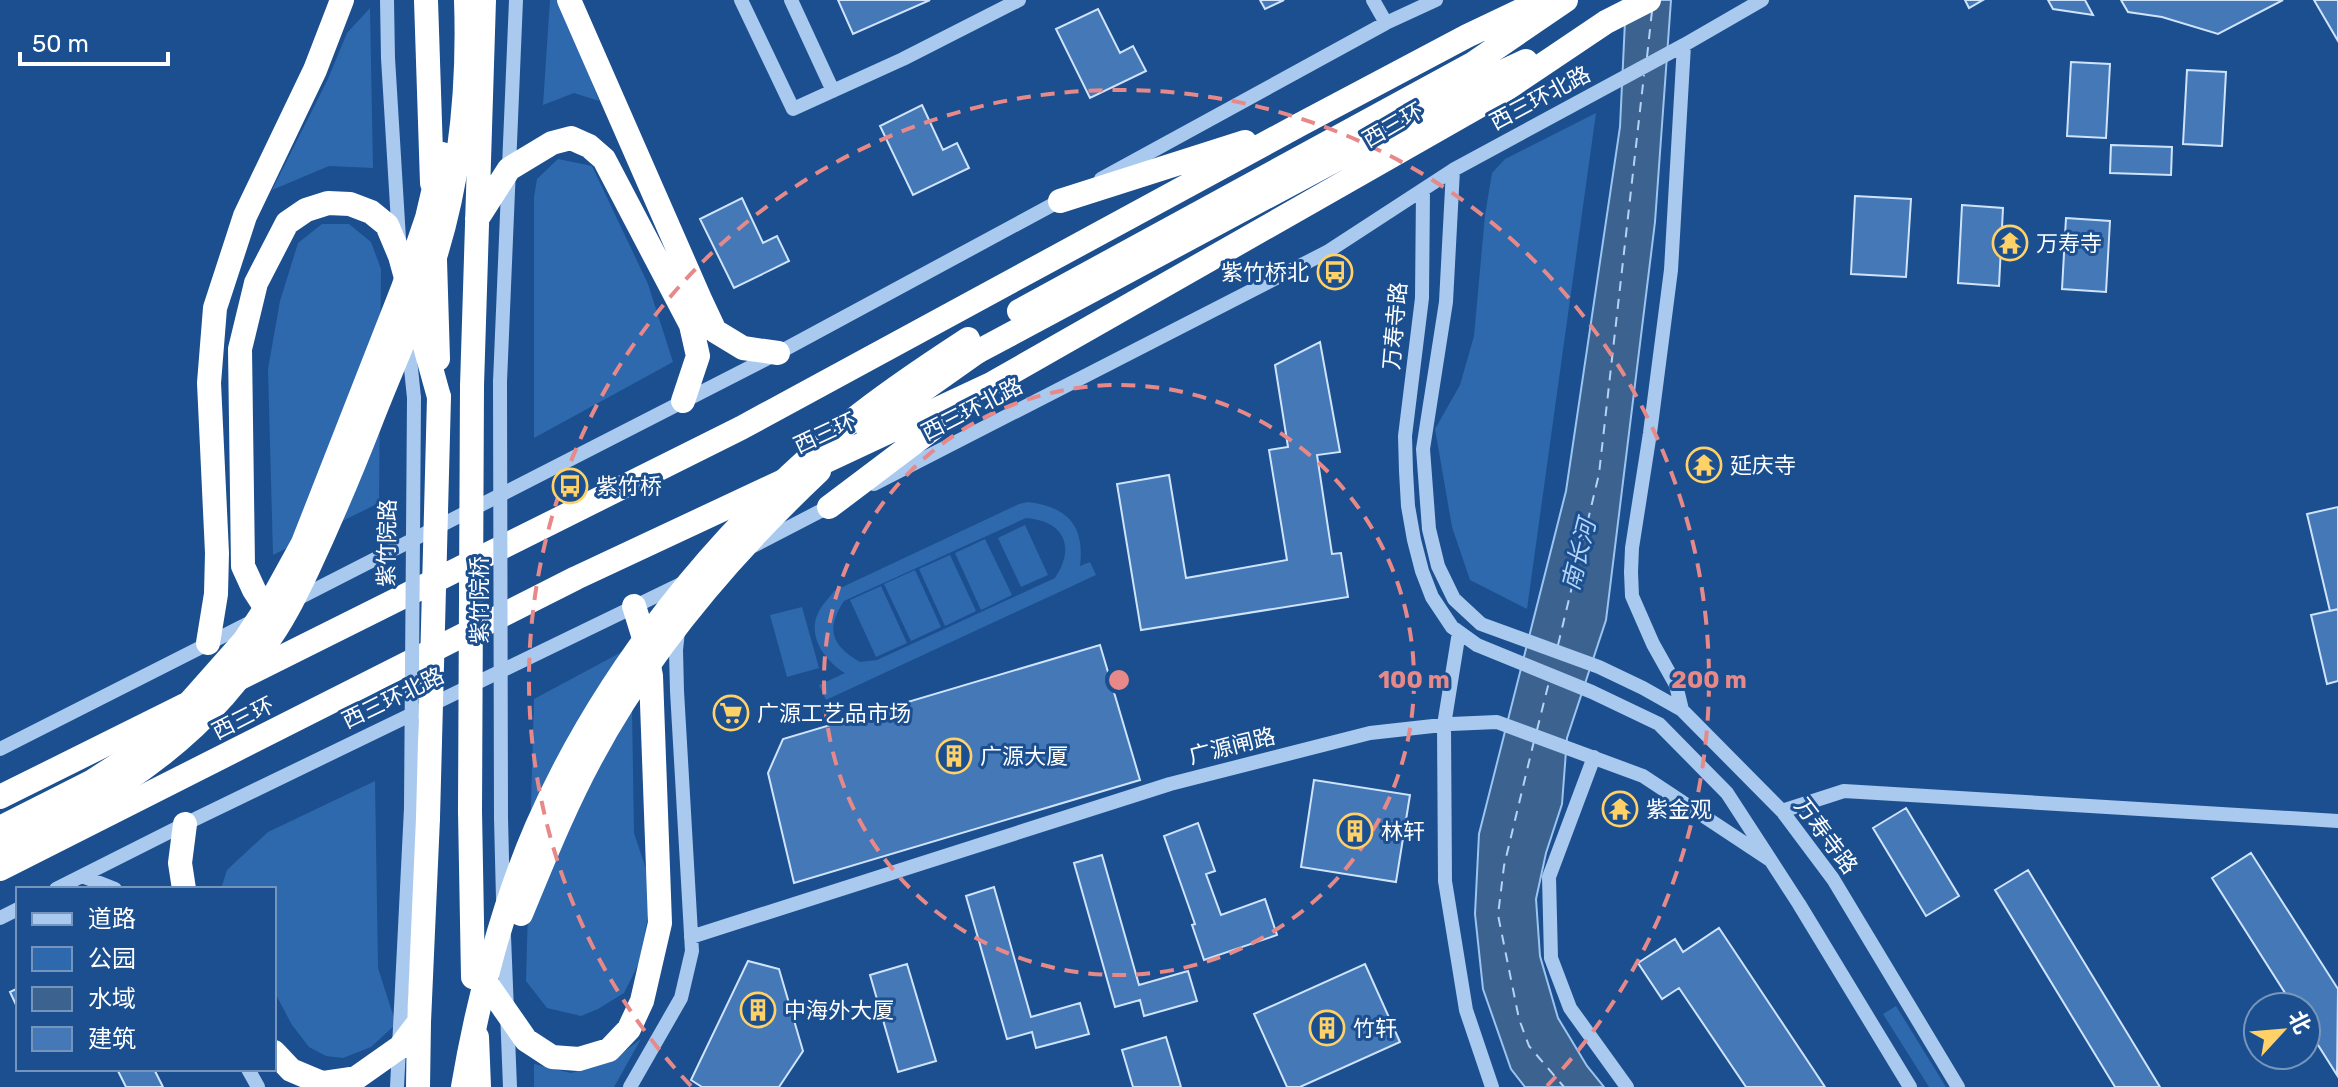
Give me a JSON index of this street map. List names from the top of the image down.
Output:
{
  "streets": {
    "highway": ["西三环", "紫竹院路"],
    "street": [
      "西三环北路",
      "万寿寺路",
      "紫竹院桥",
      "广源闸路"
    ]
  },
  "crossings": [
    ["西三环北路", "万寿寺路"],
    ["万寿寺路", "广源闸路"]
  ],
  "water": ["南长河"],
  "places": {
    "temple": ["万寿寺", "延庆寺", "紫金观"],
    "bus stop": ["紫竹桥北", "紫竹桥"],
    "supermarket": ["广源工艺品市场"],
    "building": [
      "广源大厦",
      "林轩",
      "中海外大厦",
      "竹轩"
    ]
  },
  "legend": [
    "道路",
    "公园",
    "水域",
    "建筑"
  ],
  "scale_bar": "50 m",
  "north": "top right",
  "rings": ["100 m", "200 m"]
}
